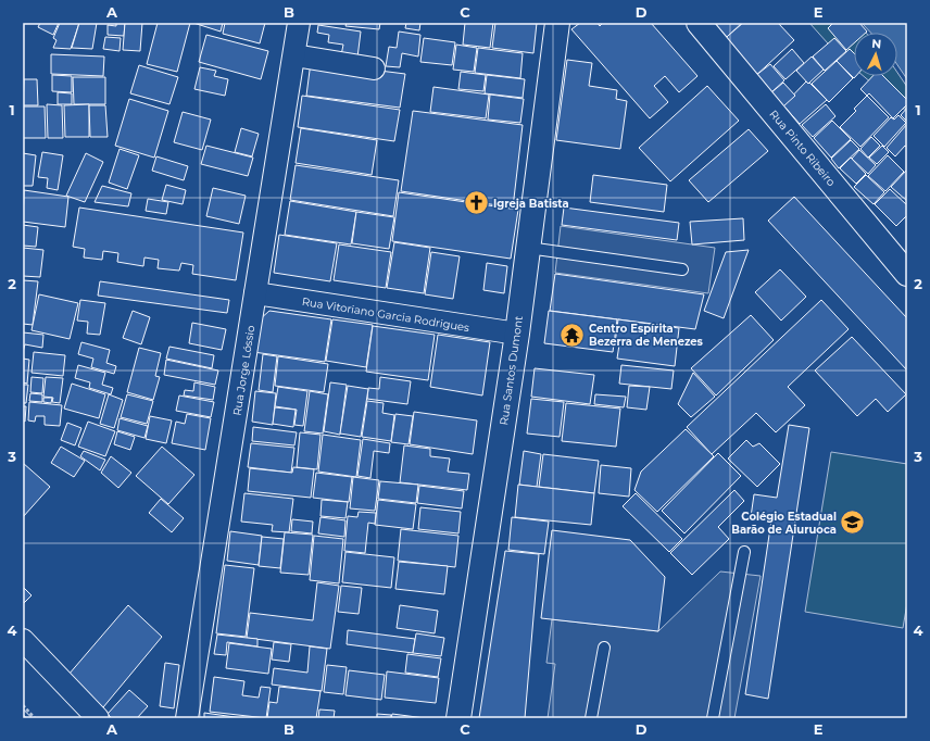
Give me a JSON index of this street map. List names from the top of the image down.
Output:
{
  "streets": {
    "street": [
      "Rua Pinto Ribeiro",
      "Rua Vitoriano Garcia Rodrigues",
      "Rua Jorge Lóssio",
      "Rua Santos Dumont"
    ]
  },
  "crossings": [
    ["Rua Vitoriano Garcia Rodrigues", "Rua Jorge Lóssio"],
    ["Rua Vitoriano Garcia Rodrigues", "Rua Santos Dumont"]
  ],
  "places": {
    "church": ["Igreja Batista"],
    "temple": ["Centro Espírita Bezerra de Menezes"],
    "school or university": ["Colégio Estadual Barão de Aiuruoca"]
  },
  "north": "top",
  "grid": {
    "columns": [
      "A",
      "B",
      "C",
      "D",
      "E"
    ],
    "rows": [
      "1",
      "2",
      "3",
      "4"
    ]
  }
}
